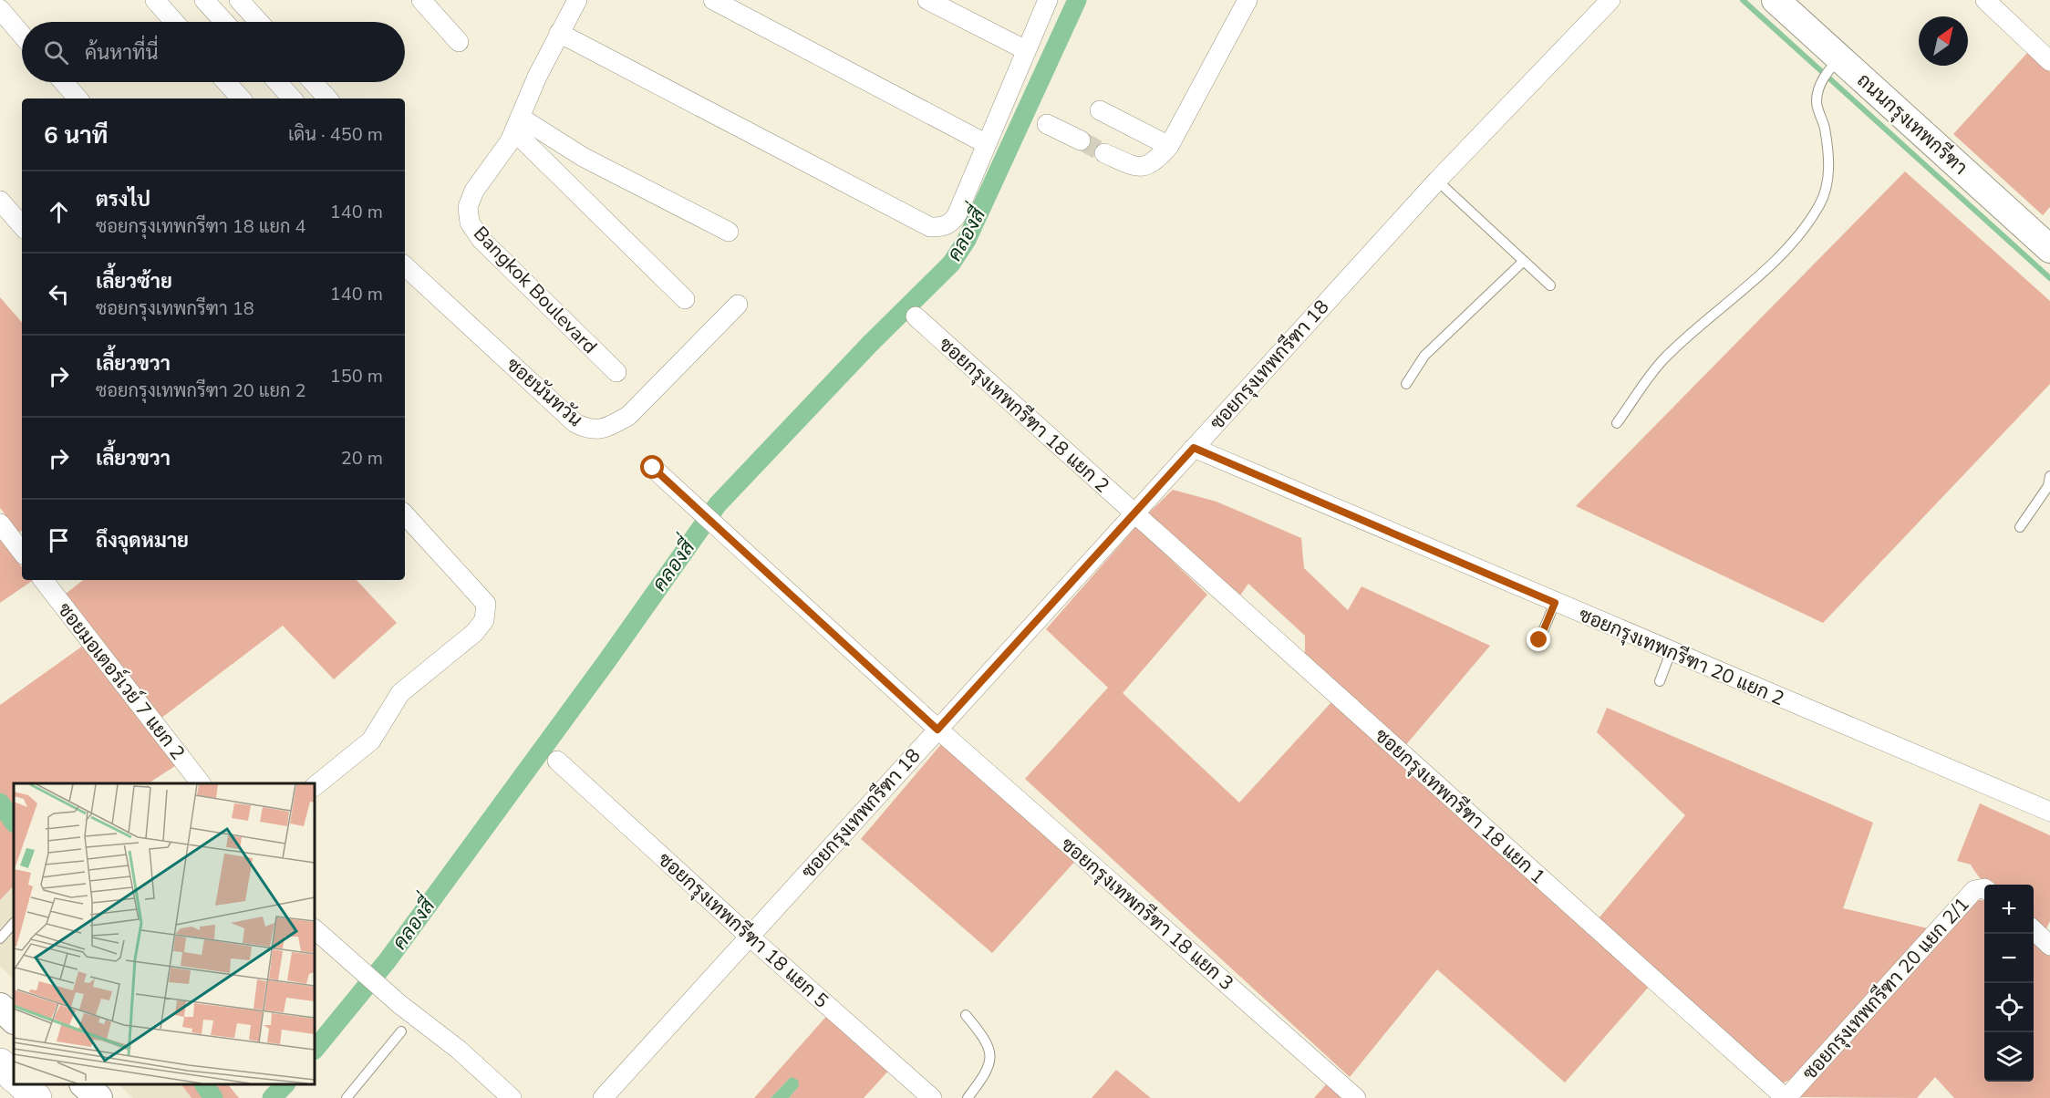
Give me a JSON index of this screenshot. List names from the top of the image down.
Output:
{
  "streets": {
    "main road": ["ถนนกรุงเทพกรีฑา"],
    "street": [
      "Bangkok Boulevard",
      "ซอยกรุงเทพกรีฑา 18",
      "ซอยนันทวัน",
      "ซอยกรุงเทพกรีฑา 18 แยก 2",
      "ซอยกรุงเทพกรีฑา 20 แยก 2",
      "ซอยมอเตอร์เวย์ 7 แยก 2",
      "ซอยกรุงเทพกรีฑา 18 แยก 1",
      "ซอยกรุงเทพกรีฑา 18 แยก 3",
      "ซอยกรุงเทพกรีฑา 18 แยก 5",
      "ซอยกรุงเทพกรีฑา 20 แยก 2/1"
    ]
  },
  "crossings": [
    ["ซอยกรุงเทพกรีฑา 18", "ซอยกรุงเทพกรีฑา 18 แยก 2"],
    ["ซอยกรุงเทพกรีฑา 18", "ซอยกรุงเทพกรีฑา 20 แยก 2"],
    ["ซอยกรุงเทพกรีฑา 18", "ซอยกรุงเทพกรีฑา 18 แยก 1"],
    ["ซอยกรุงเทพกรีฑา 18", "ซอยกรุงเทพกรีฑา 18 แยก 3"],
    ["ซอยกรุงเทพกรีฑา 18", "ซอยกรุงเทพกรีฑา 18 แยก 5"],
    ["ซอยกรุงเทพกรีฑา 18 แยก 2", "ซอยกรุงเทพกรีฑา 18 แยก 1"],
    ["ซอยกรุงเทพกรีฑา 18 แยก 1", "ซอยกรุงเทพกรีฑา 20 แยก 2/1"]
  ],
  "water": ["คลองสี่"],
  "north": "top right",
  "page": {
    "search": "ค้นหาที่นี่",
    "heading": ["6 นาที", "เดิน · 450 m"],
    "list": [
      ["ตรงไป", "ซอยกรุงเทพกรีฑา 18 แยก 4", "140 m"],
      ["เลี้ยวซ้าย", "ซอยกรุงเทพกรีฑา 18", "140 m"],
      ["เลี้ยวขวา", "ซอยกรุงเทพกรีฑา 20 แยก 2", "150 m"],
      ["เลี้ยวขวา", "20 m"],
      "ถึงจุดหมาย"
    ],
    "map_buttons": ["+", "−"]
  }
}
